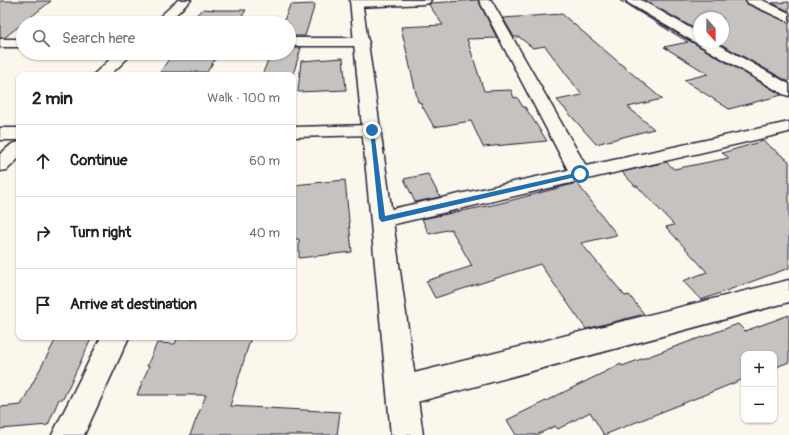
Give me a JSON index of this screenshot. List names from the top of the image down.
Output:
{
  "north": "bottom",
  "page": {
    "search": "Search here",
    "heading": ["2 min", "Walk · 100 m"],
    "list": [
      ["Continue", "60 m"],
      ["Turn right", "40 m"],
      "Arrive at destination"
    ],
    "map_buttons": ["+", "−"]
  }
}
